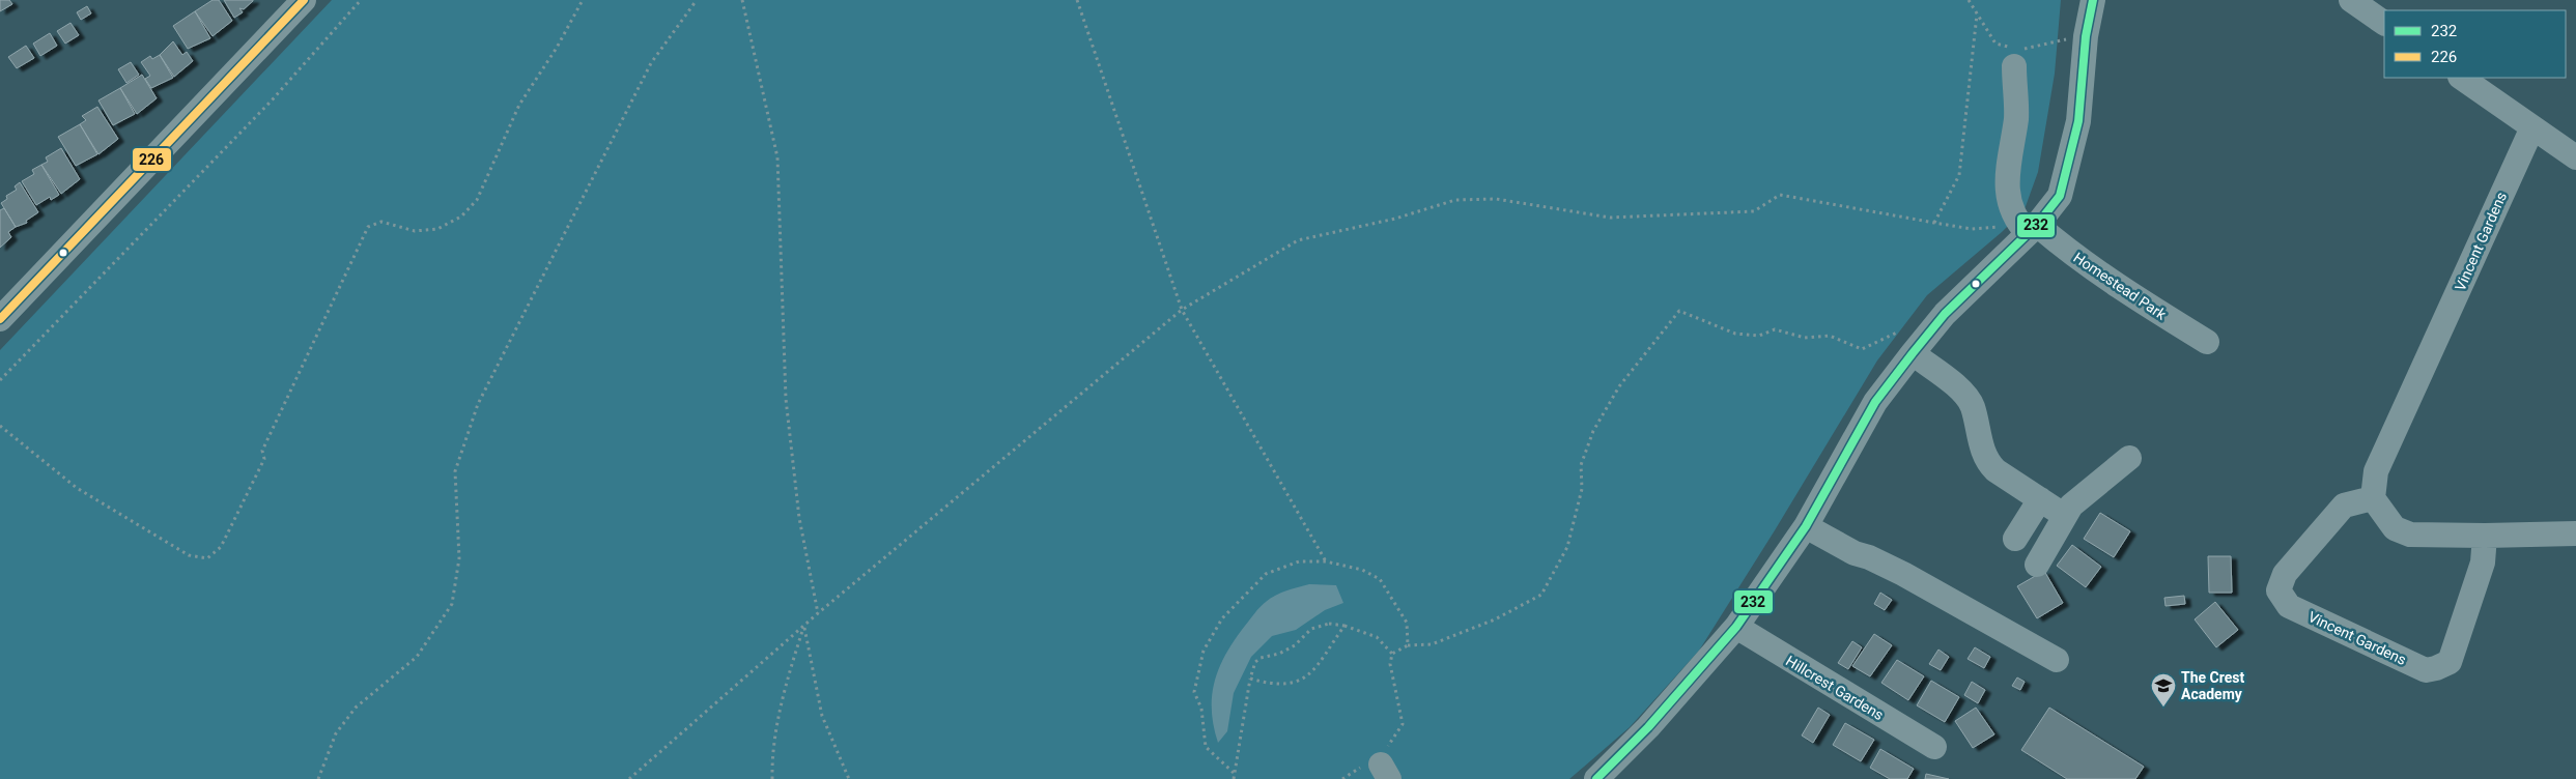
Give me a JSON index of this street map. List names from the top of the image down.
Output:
{
  "streets": {
    "street": ["Vincent Gardens", "Homestead Park", "Hillcrest Gardens"]
  },
  "places": {
    "school or university": ["The Crest Academy"]
  },
  "lines": ["transit line 232", "transit line 226"],
  "legend": ["232", "226"]
}
